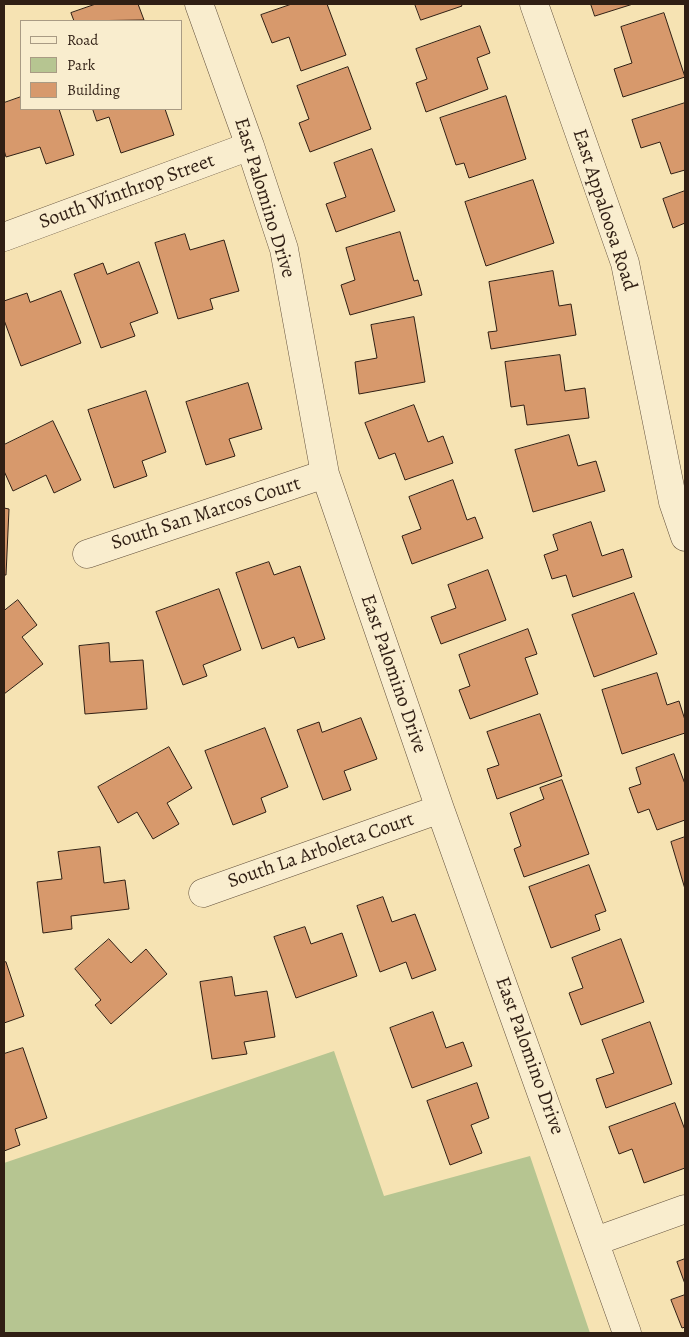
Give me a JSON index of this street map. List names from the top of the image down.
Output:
{
  "streets": {
    "street": [
      "South Winthrop Street",
      "East Palomino Drive",
      "East Appaloosa Road",
      "South San Marcos Court",
      "South La Arboleta Court"
    ]
  },
  "crossings": [
    ["South Winthrop Street", "East Palomino Drive"],
    ["East Palomino Drive", "South San Marcos Court"],
    ["East Palomino Drive", "South La Arboleta Court"]
  ],
  "legend": ["Road", "Park", "Building"]
}
